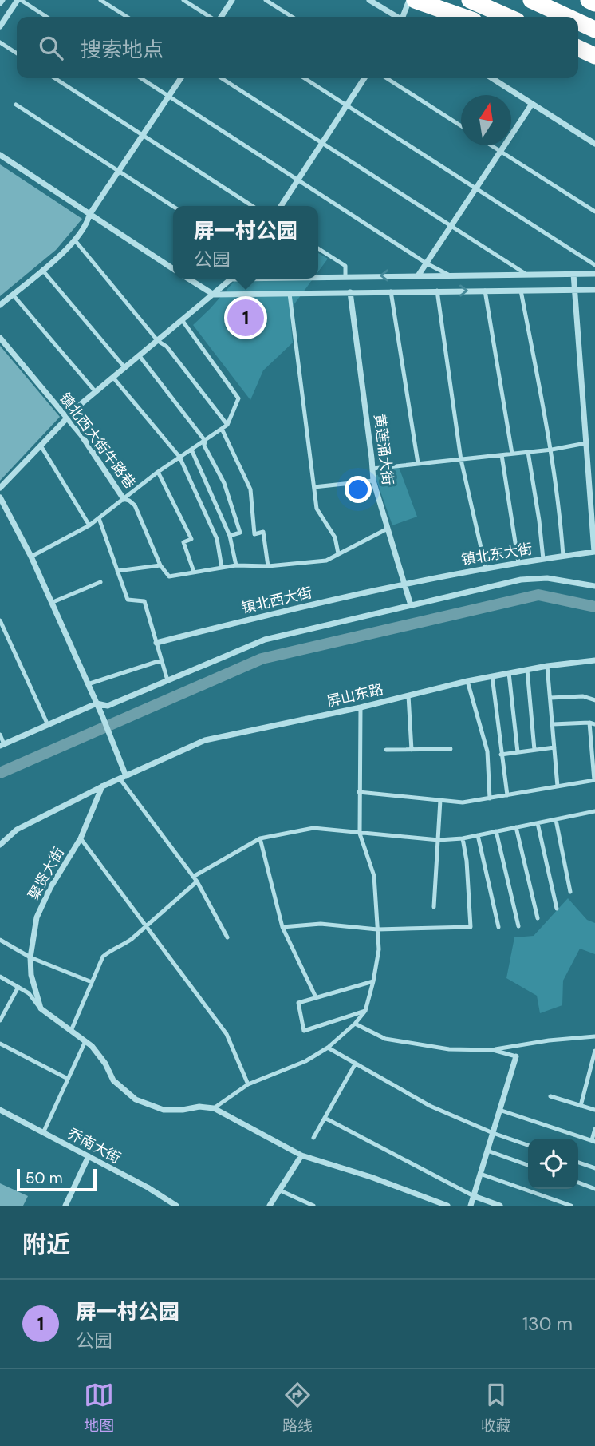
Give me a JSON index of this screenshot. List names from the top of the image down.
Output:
{
  "streets": {
    "street": [
      "镇北西大街牛路巷",
      "黄莲涌大街",
      "镇北东大街",
      "镇北西大街",
      "屏山东路",
      "聚贤大街",
      "乔南大街"
    ]
  },
  "crossings": [
    ["黄莲涌大街", "镇北东大街"],
    ["黄莲涌大街", "镇北西大街"],
    ["镇北东大街", "镇北西大街"],
    ["屏山东路", "聚贤大街"]
  ],
  "scale_bar": "50 m",
  "north": "top",
  "page": {
    "search": "搜索地点",
    "popup": ["屏一村公园", "公园"],
    "pins": "1",
    "scale": "50 m",
    "heading": "附近",
    "list": [
      {
        "mark": "1",
        "name": "屏一村公园",
        "note": "公园",
        "value": "130 m"
      }
    ],
    "nav": ["地图", "路线", "收藏"]
  }
}
